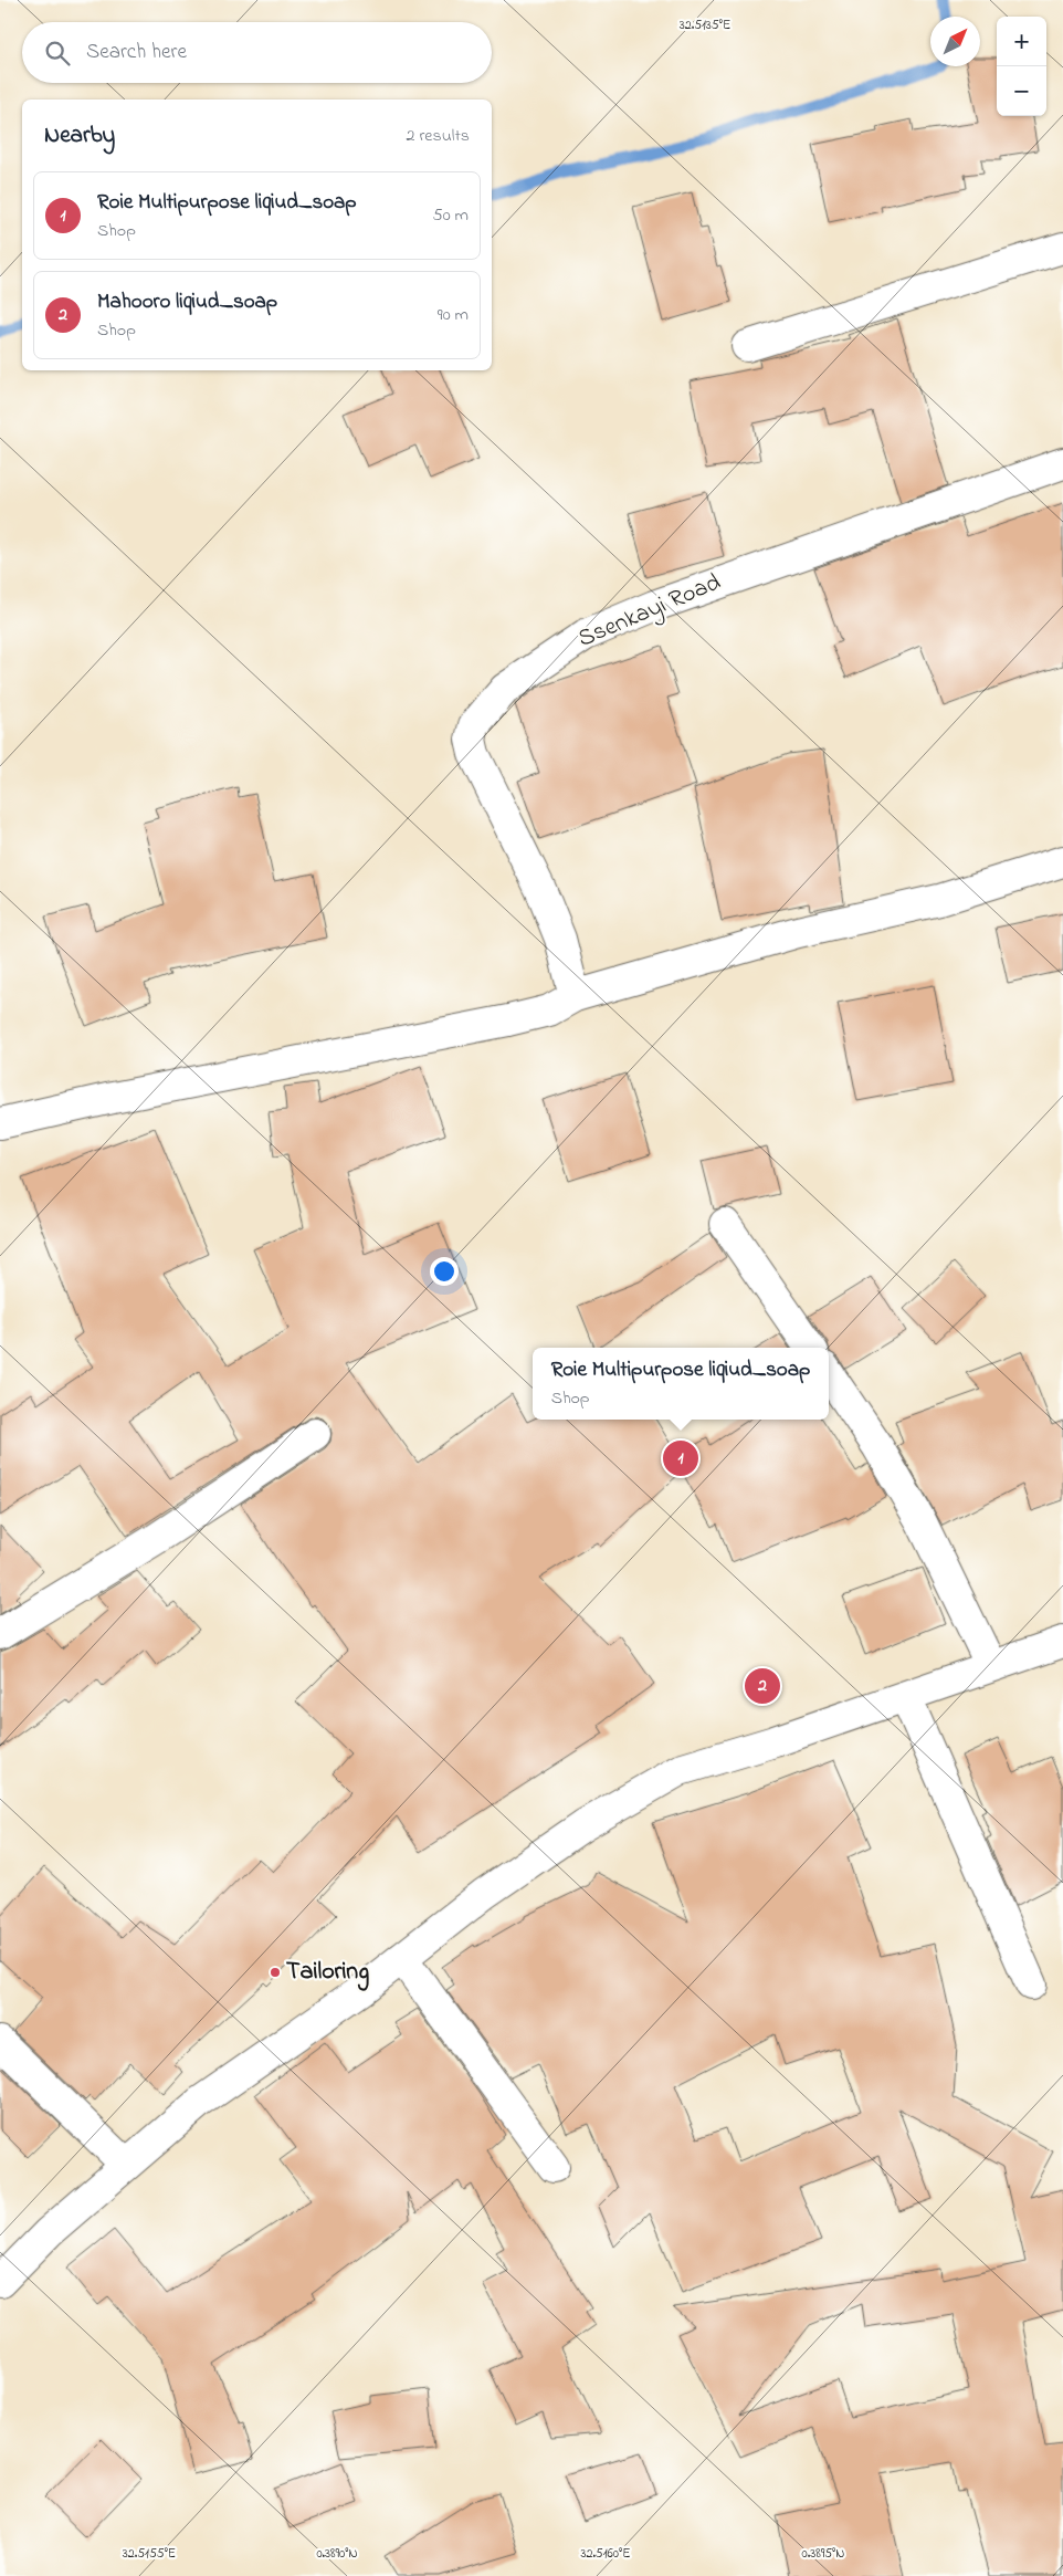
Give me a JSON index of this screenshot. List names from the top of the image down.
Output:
{
  "streets": {
    "street": ["Ssenkayi Road"]
  },
  "places": ["Tailoring"],
  "north": "top right",
  "page": {
    "map_buttons": ["+", "−"],
    "search": "Search here",
    "heading": ["Nearby", "2 results"],
    "list": [
      {
        "mark": "1",
        "name": "Roie Multipurpose liqiud_soap",
        "note": "Shop",
        "value": "50 m"
      },
      {
        "mark": "2",
        "name": "Mahooro liqiud_soap",
        "note": "Shop",
        "value": "90 m"
      }
    ],
    "popup": ["Roie Multipurpose liqiud_soap", "Shop"],
    "pins": ["1", "2"]
  },
  "coordinates": [
    "32.5135°E",
    "32.5155°E",
    "32.5160°E",
    "0.3890°N",
    "0.3895°N"
  ]
}
